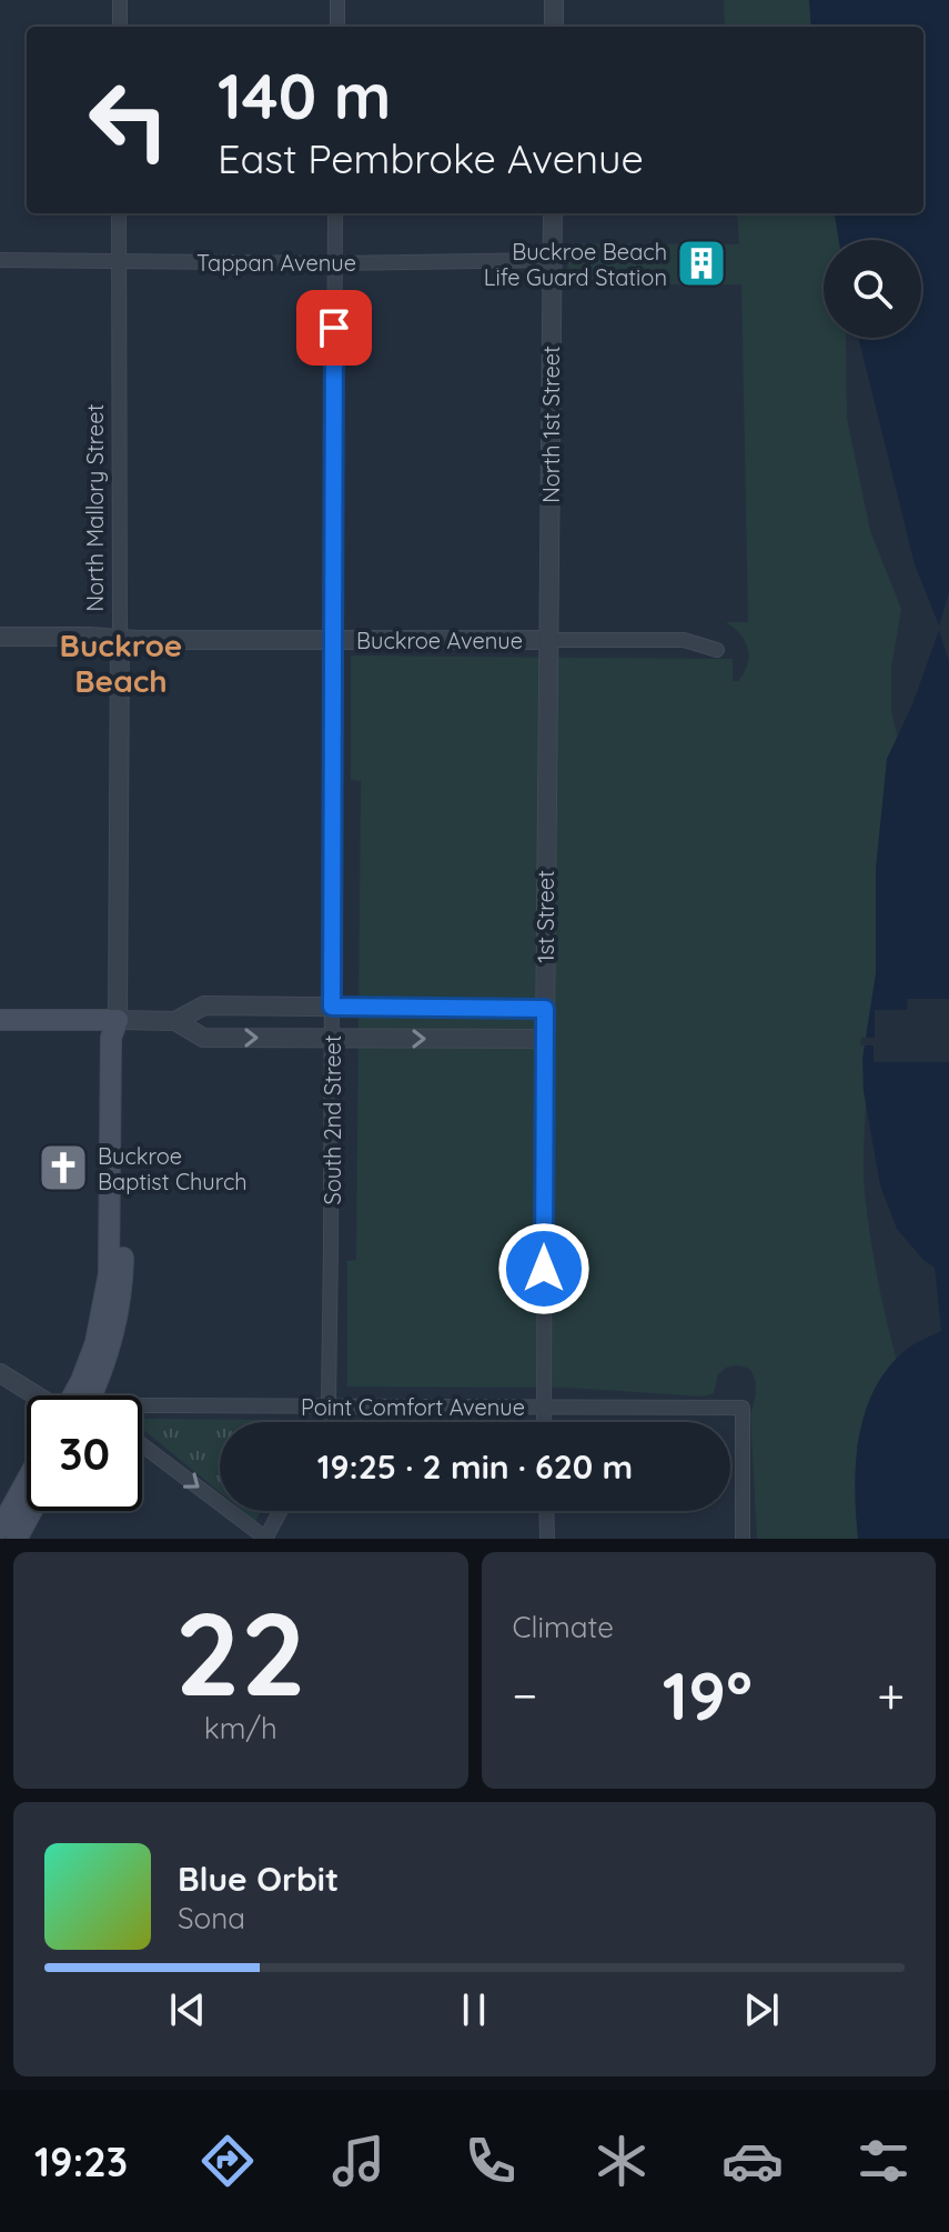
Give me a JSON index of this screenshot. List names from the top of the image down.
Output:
{
  "streets": {
    "main road": ["North Mallory Street"],
    "street": [
      "Tappan Avenue",
      "North 1st Street",
      "Buckroe Avenue",
      "1st Street",
      "South 2nd Street",
      "Point Comfort Avenue"
    ]
  },
  "crossings": [
    ["Tappan Avenue", "North 1st Street"],
    ["Tappan Avenue", "North Mallory Street"],
    ["Tappan Avenue", "South 2nd Street"],
    ["North 1st Street", "Buckroe Avenue"],
    ["North 1st Street", "1st Street"],
    ["North Mallory Street", "Buckroe Avenue"],
    ["Buckroe Avenue", "1st Street"],
    ["Buckroe Avenue", "South 2nd Street"],
    ["1st Street", "Point Comfort Avenue"],
    ["South 2nd Street", "Point Comfort Avenue"]
  ],
  "districts": ["Buckroe Beach"],
  "places": {
    "building": ["Buckroe Beach Life Guard Station"],
    "church": ["Buckroe Baptist Church"]
  },
  "page": {
    "turn": ["140 m", "East Pembroke Avenue"],
    "limit": "30",
    "trip": "19:25 · 2 min · 620 m",
    "tile": [
      ["22", "km/h"],
      "Climate"
    ],
    "heat": ["−", "19°", "+"],
    "song": ["Blue Orbit", "Sona"],
    "tabs": "19:23"
  }
}
